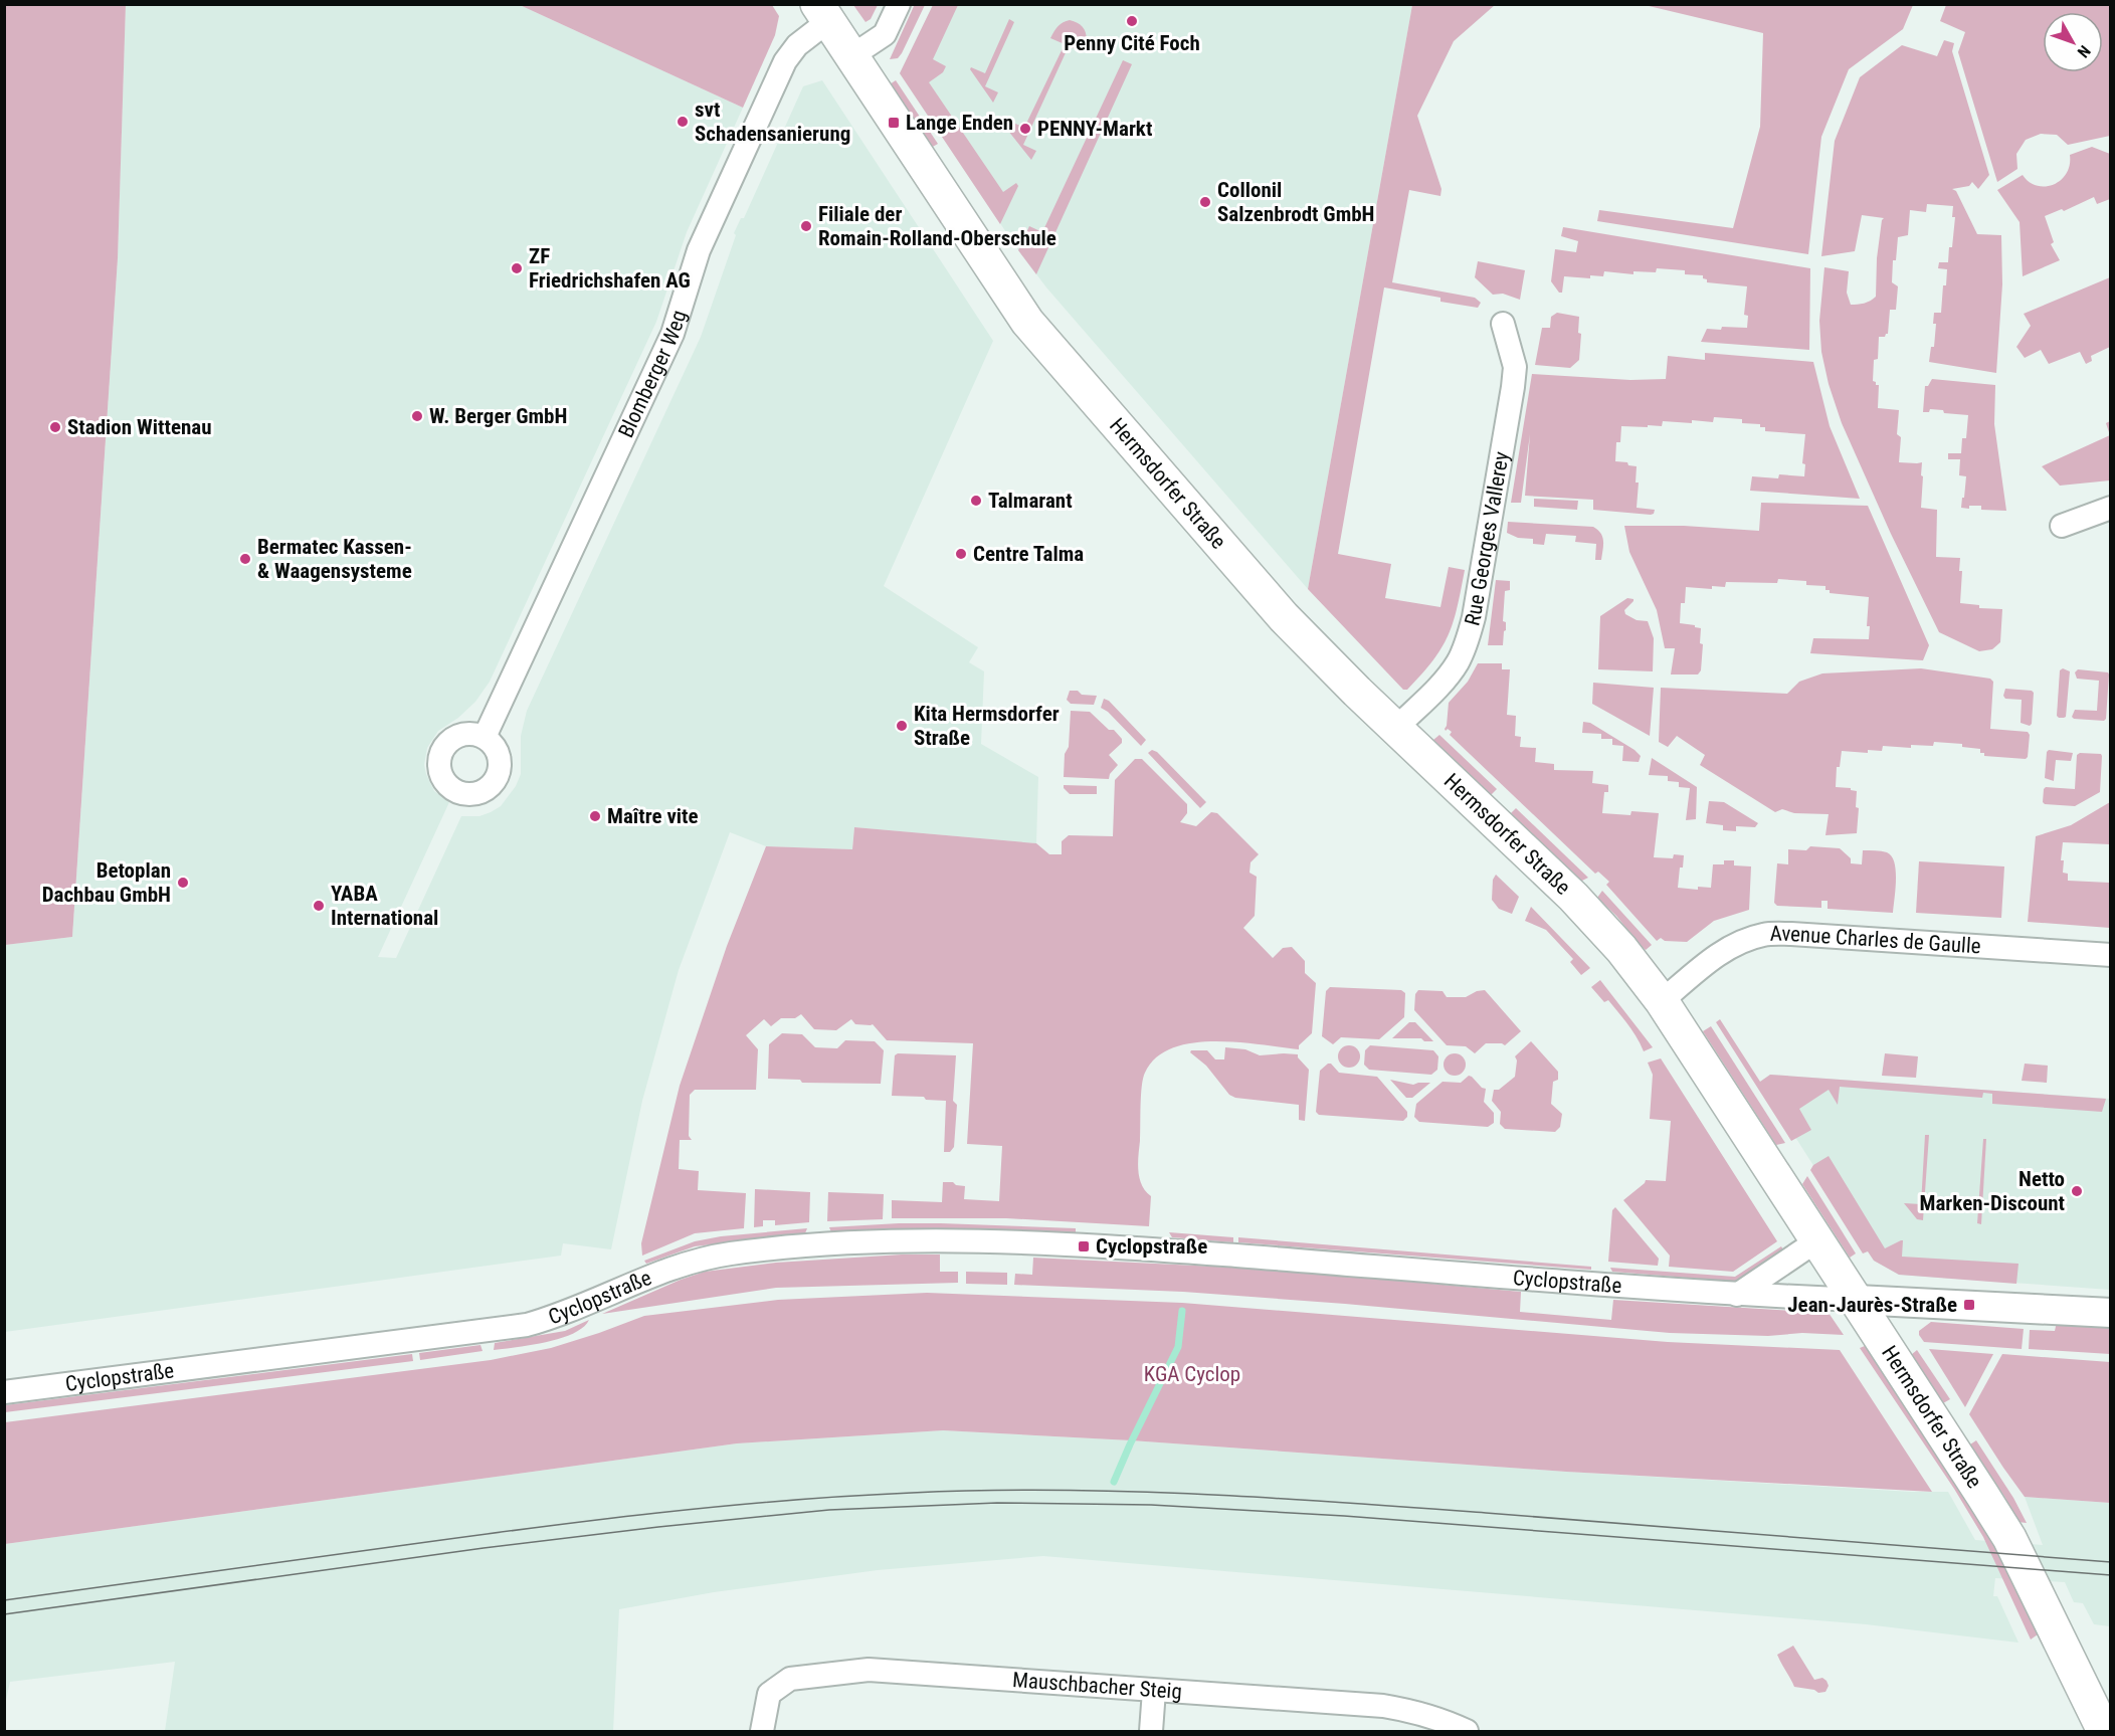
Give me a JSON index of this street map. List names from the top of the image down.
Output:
{
  "streets": {
    "main road": ["Hermsdorfer Straße"],
    "street": [
      "Blomberger Weg",
      "Rue Georges Vallerey",
      "Avenue Charles de Gaulle",
      "Cyclopstraße",
      "Mauschbacher Steig"
    ]
  },
  "crossings": [
    ["Blomberger Weg", "Hermsdorfer Straße"],
    ["Hermsdorfer Straße", "Rue Georges Vallerey"],
    ["Hermsdorfer Straße", "Avenue Charles de Gaulle"],
    ["Hermsdorfer Straße", "Cyclopstraße"]
  ],
  "parks": ["KGA Cyclop"],
  "places": {
    "other": [
      "Penny Cité Foch",
      "svt Schadensanierung",
      "PENNY-Markt",
      "Collonil Salzenbrodt GmbH",
      "Filiale der Romain-Rolland-Oberschule",
      "ZF Friedrichshafen AG",
      "W. Berger GmbH",
      "Stadion Wittenau",
      "Talmarant",
      "Centre Talma",
      "Bermatec Kassen- & Waagensysteme",
      "Kita Hermsdorfer Straße",
      "Maître vite",
      "Betoplan Dachbau GmbH",
      "YABA International",
      "Netto Marken-Discount"
    ],
    "transit": ["Lange Enden", "Cyclopstraße", "Jean-Jaurès-Straße"]
  },
  "north": "bottom right"
}
